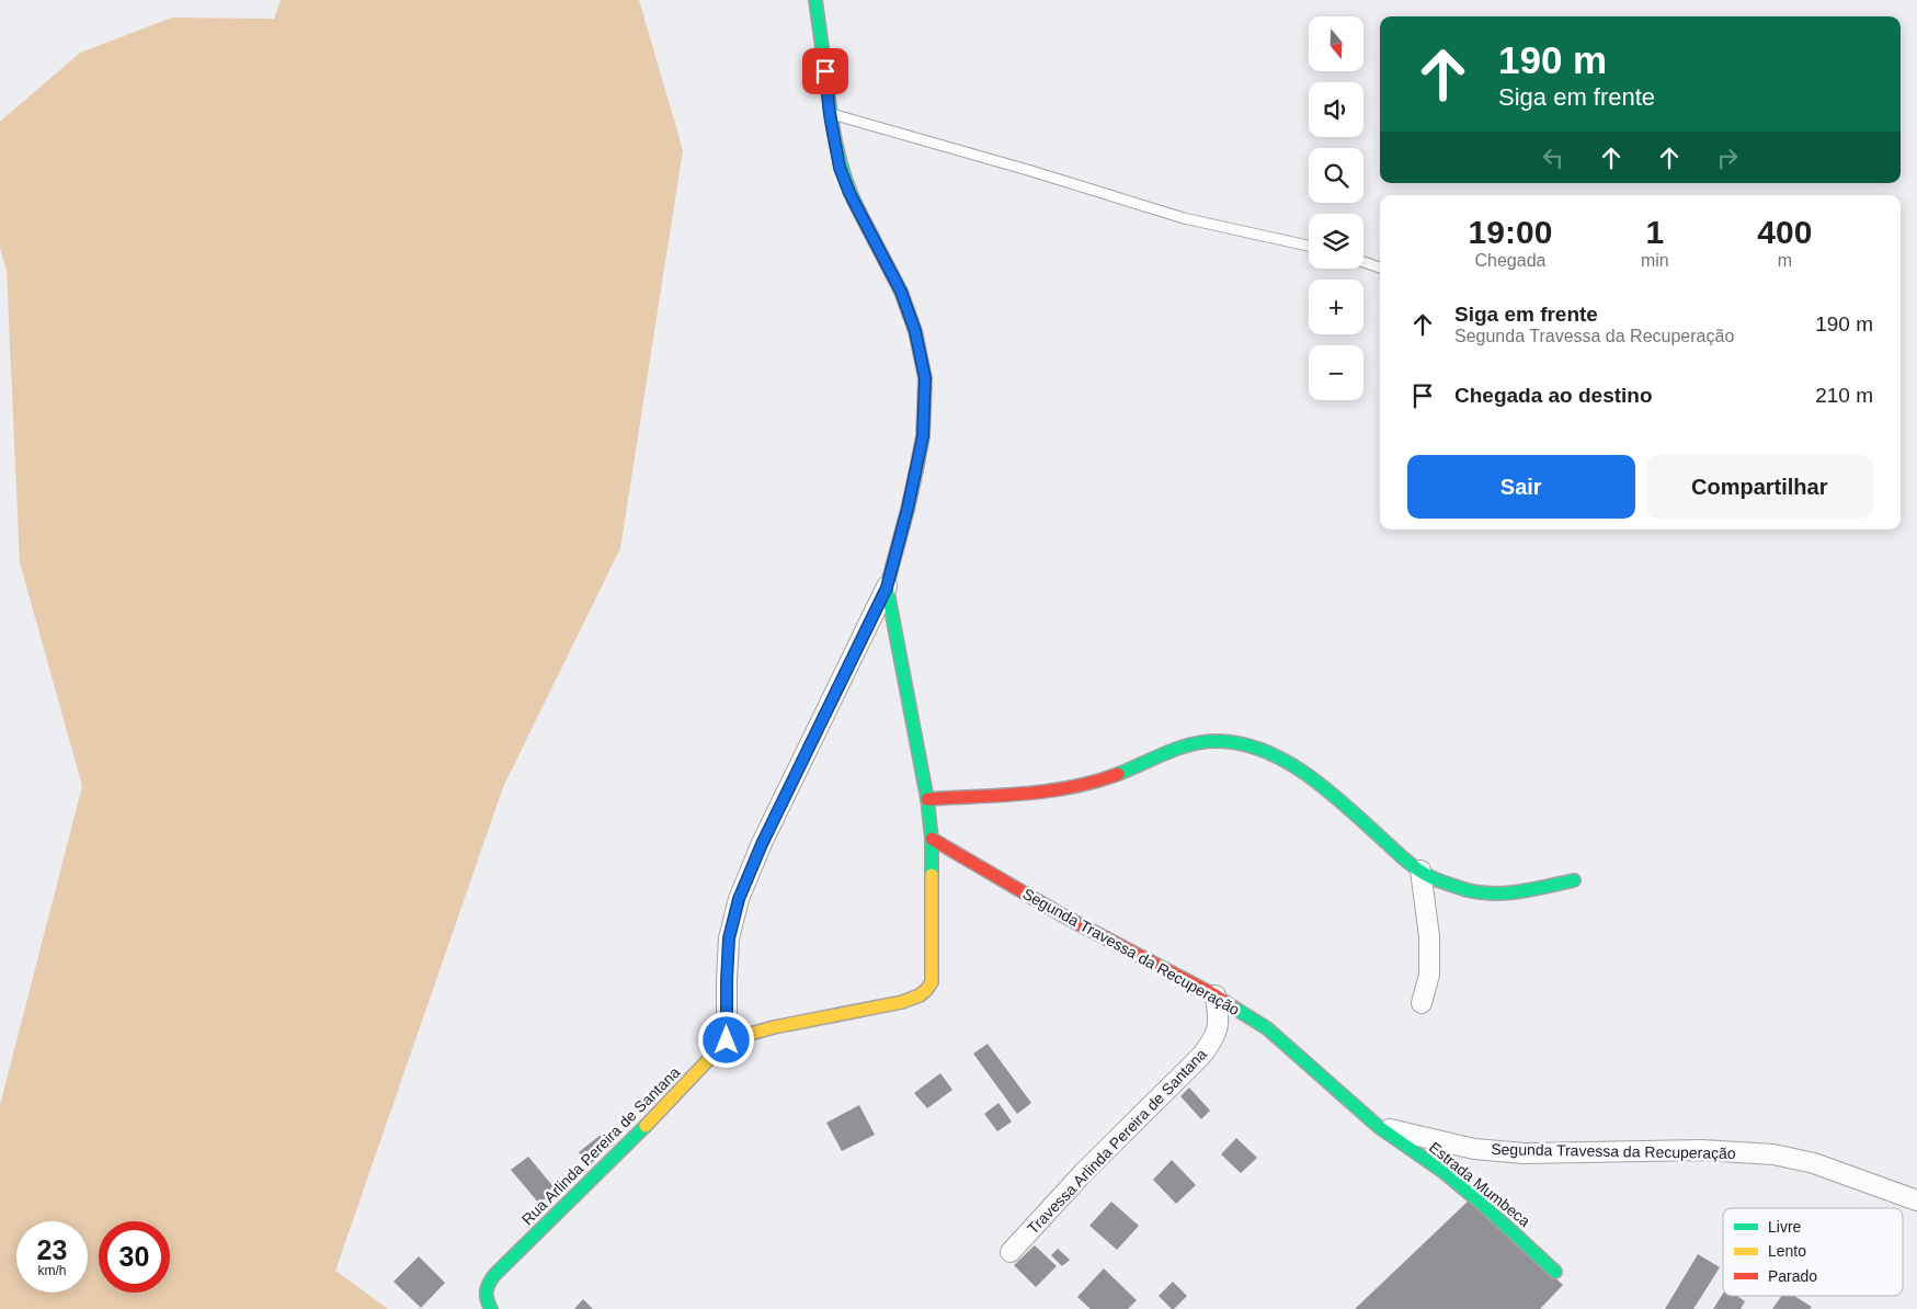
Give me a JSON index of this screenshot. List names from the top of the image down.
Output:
{
  "streets": {
    "street": [
      "Segunda Travessa da Recuperação",
      "Travessa Arlinda Pereira de Santana",
      "Rua Arlinda Pereira de Santana",
      "Estrada Mumbeca"
    ]
  },
  "crossings": [
    ["Segunda Travessa da Recuperação", "Travessa Arlinda Pereira de Santana"],
    ["Segunda Travessa da Recuperação", "Estrada Mumbeca"]
  ],
  "legend": ["Livre", "Lento", "Parado"],
  "north": "bottom",
  "page": {
    "map_buttons": ["+", "−"],
    "turn": ["190 m", "Siga em frente"],
    "eta": [
      "19:00",
      "Chegada",
      "1",
      "min",
      "400",
      "m"
    ],
    "list": [
      {
        "name": "Siga em frente",
        "note": "Segunda Travessa da Recuperação",
        "value": "190 m"
      },
      {
        "name": "Chegada ao destino",
        "value": "210 m"
      }
    ],
    "buttons": ["Sair", "Compartilhar"],
    "speed": "23 km/h",
    "limit": "30"
  }
}
